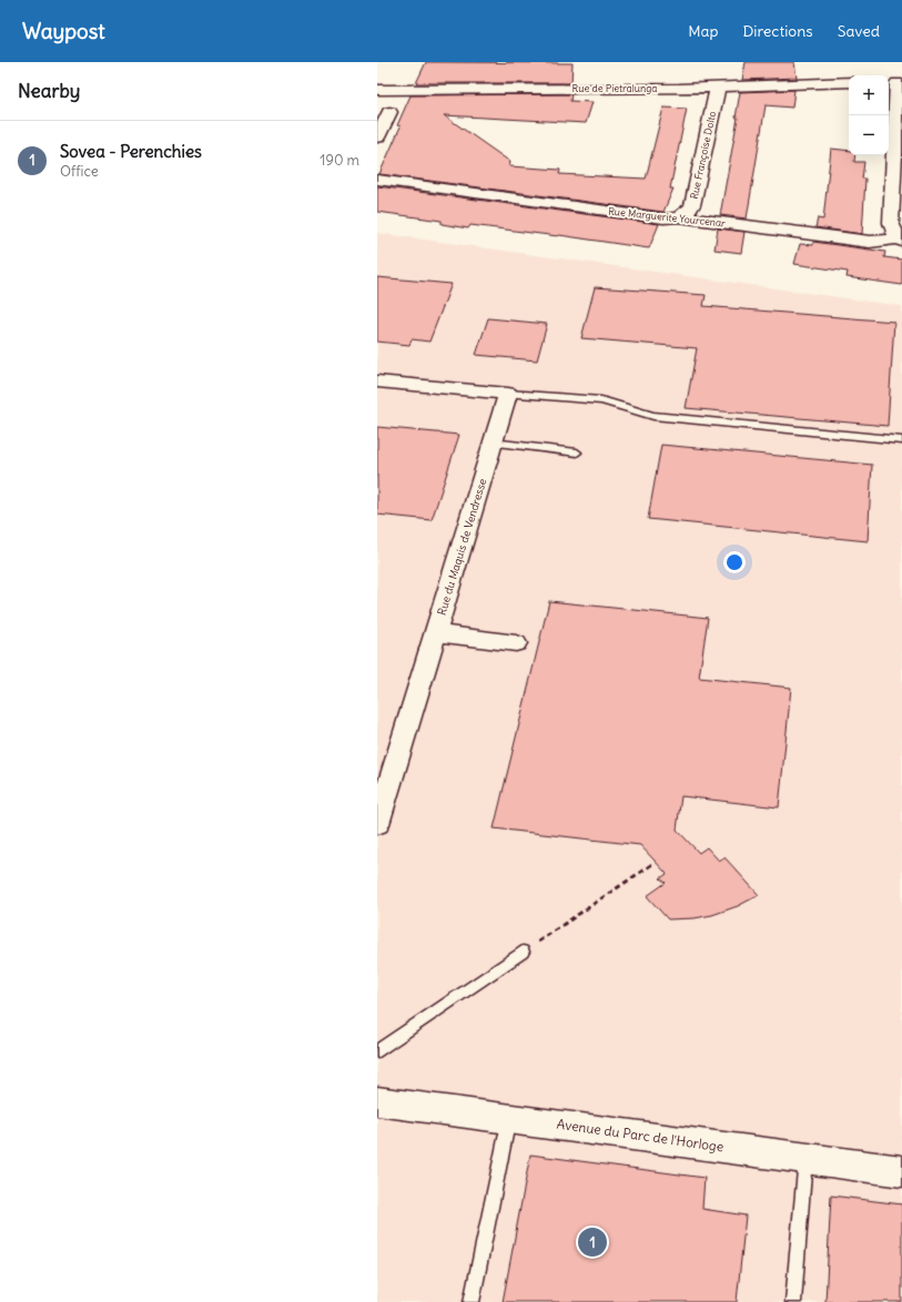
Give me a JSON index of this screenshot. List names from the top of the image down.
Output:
{
  "streets": {
    "street": [
      "Rue de Pietralunga",
      "Rue Françoise Dolto",
      "Rue Marguerite Yourcenar",
      "Rue du Maquis de Vendresse",
      "Avenue du Parc de l'Horloge"
    ]
  },
  "crossings": [
    ["Rue de Pietralunga", "Rue Françoise Dolto"],
    ["Rue Françoise Dolto", "Rue Marguerite Yourcenar"]
  ],
  "page": {
    "header": "Waypost",
    "nav": ["Map", "Directions", "Saved"],
    "heading": "Nearby",
    "map_buttons": ["+", "−"],
    "list": [
      {
        "mark": "1",
        "name": "Sovea - Perenchies",
        "note": "Office",
        "value": "190 m"
      }
    ],
    "pins": "1"
  }
}
